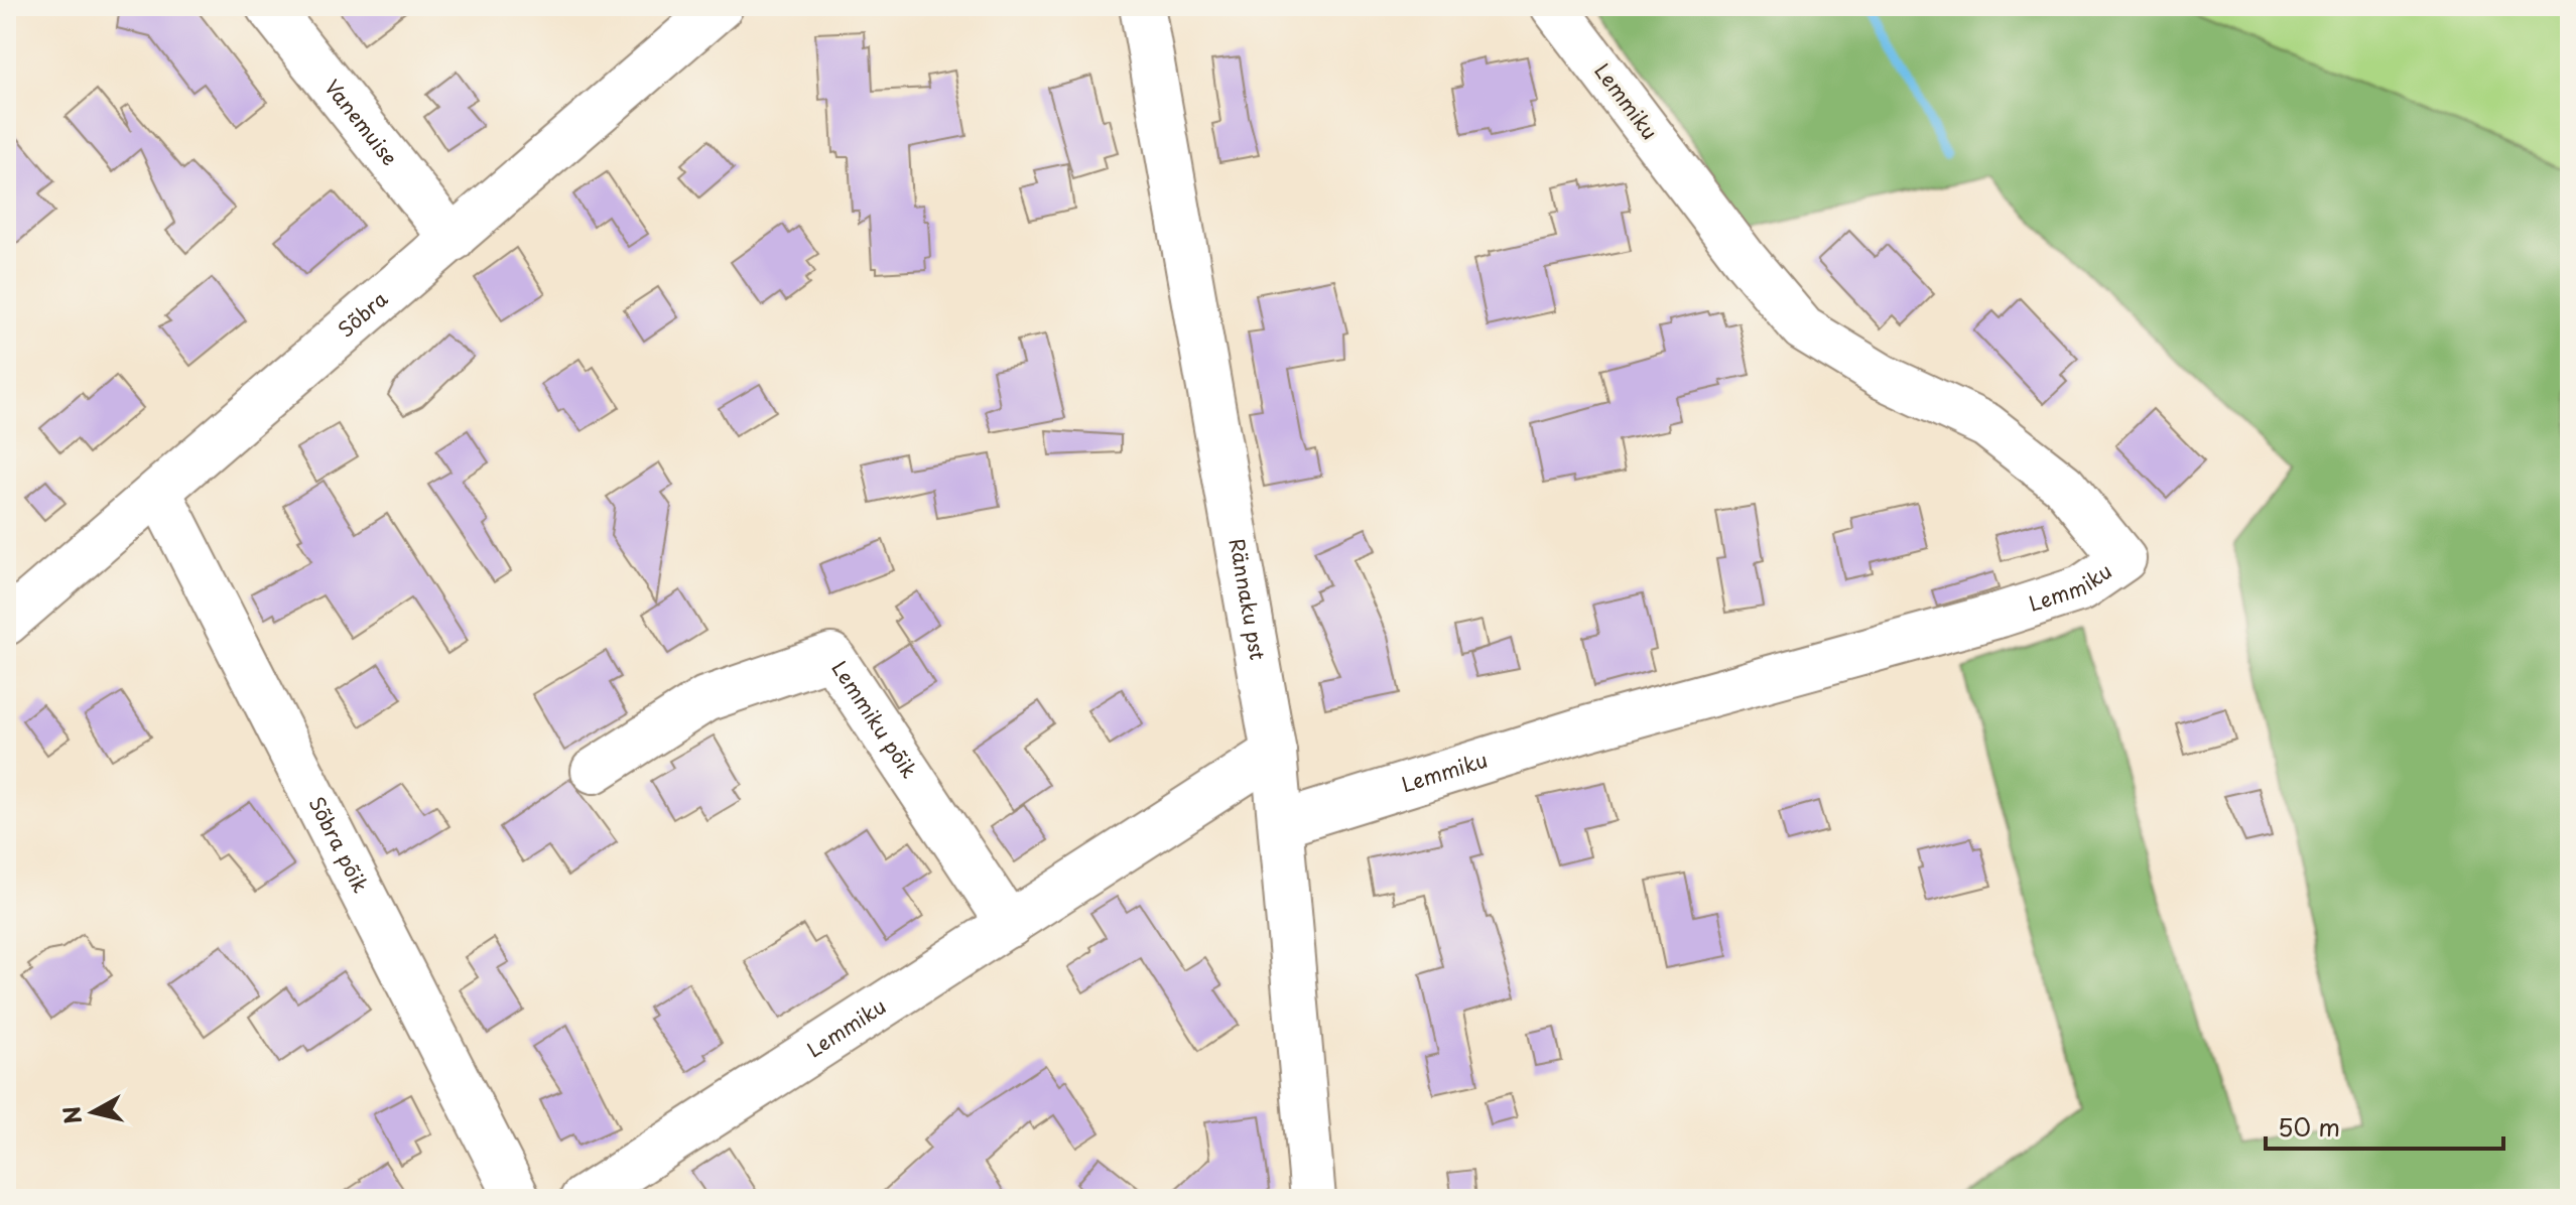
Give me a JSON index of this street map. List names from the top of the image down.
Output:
{
  "streets": {
    "street": [
      "Lemmiku",
      "Vanemuise",
      "Sõbra",
      "Rännaku pst",
      "Lemmiku põik",
      "Sõbra põik"
    ]
  },
  "crossings": [
    ["Lemmiku", "Rännaku pst"],
    ["Lemmiku", "Lemmiku põik"],
    ["Vanemuise", "Sõbra"],
    ["Sõbra", "Sõbra põik"]
  ],
  "scale_bar": "50 m",
  "north": "left"
}
